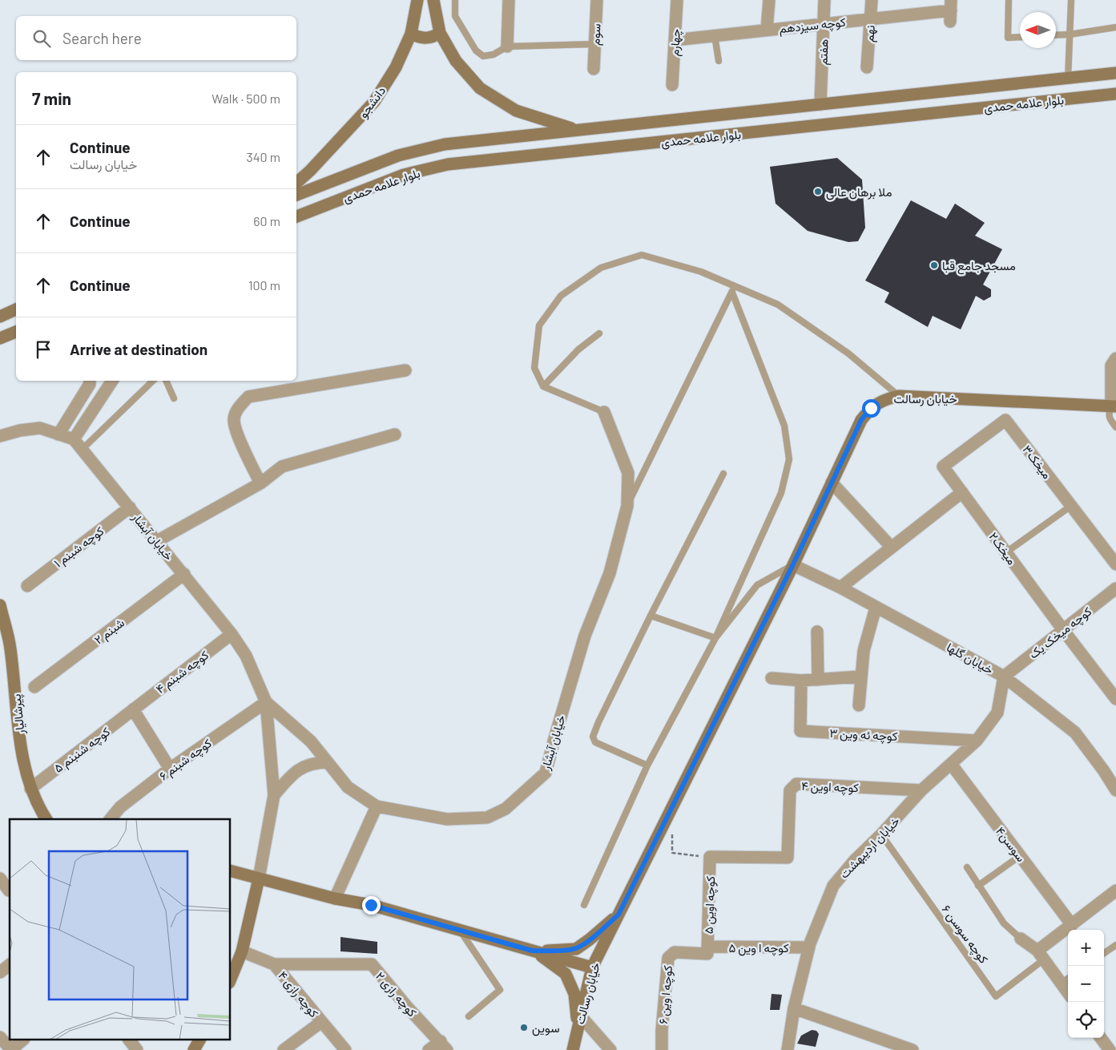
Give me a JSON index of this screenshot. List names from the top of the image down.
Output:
{
  "streets": {
    "street": [
      "کوچه سیزدهم",
      "نهم",
      "سوم",
      "چهارم",
      "هفتم",
      "دانشجو",
      "بلوار علامه حمدی",
      "خیابان رسالت",
      "میخک۳",
      "خیابان آبشار",
      "کوچه شبنم ۱",
      "میخک۲",
      "شبنم ۲",
      "کوچه میخک یک",
      "خیابان گلها",
      "کوچه شبنم ۴",
      "پیرشالیار",
      "کوچه ئه وین ۳",
      "کوچه شنبنم ۵",
      "کوچه شبنم ۶",
      "کوچه اوین ۴",
      "سوسن۴",
      "خیابان اردیبهشت",
      "کوچه اوین ۵",
      "کوچه ا وین ۵",
      "کوچه رازی ۴",
      "کوچه رازی ۲",
      "کوچه ا وین ۶"
    ],
    "lane": ["کوچه سوسن ۶"]
  },
  "crossings": [
    ["کوچه سیزدهم", "نهم"],
    ["کوچه سیزدهم", "چهارم"],
    ["کوچه سیزدهم", "هفتم"],
    ["هفتم", "بلوار علامه حمدی"],
    ["خیابان رسالت", "خیابان گلها"],
    ["میخک۳", "میخک۲"],
    ["خیابان آبشار", "کوچه شبنم ۱"],
    ["خیابان آبشار", "شبنم ۲"],
    ["خیابان آبشار", "کوچه شبنم ۴"],
    ["خیابان آبشار", "کوچه شبنم ۶"],
    ["میخک۲", "کوچه میخک یک"],
    ["کوچه میخک یک", "خیابان گلها"],
    ["کوچه میخک یک", "خیابان اردیبهشت"],
    ["خیابان گلها", "خیابان اردیبهشت"],
    ["کوچه شبنم ۴", "کوچه شنبنم ۵"],
    ["پیرشالیار", "کوچه شنبنم ۵"],
    ["کوچه ئه وین ۳", "خیابان اردیبهشت"],
    ["کوچه اوین ۴", "خیابان اردیبهشت"],
    ["کوچه اوین ۴", "کوچه اوین ۵"],
    ["سوسن۴", "خیابان اردیبهشت"],
    ["خیابان اردیبهشت", "کوچه سوسن ۶"],
    ["خیابان اردیبهشت", "کوچه ا وین ۵"],
    ["کوچه اوین ۵", "کوچه ا وین ۵"],
    ["کوچه اوین ۵", "کوچه ا وین ۶"],
    ["کوچه ا وین ۵", "کوچه ا وین ۶"],
    ["کوچه رازی ۴", "کوچه رازی ۲"]
  ],
  "places": ["ملا برهان عالی", "مسجد جامع قبا", "سوین"],
  "north": "left",
  "page": {
    "search": "Search here",
    "heading": ["7 min", "Walk · 500 m"],
    "list": [
      ["Continue", "خیابان رسالت", "340 m"],
      ["Continue", "60 m"],
      ["Continue", "100 m"],
      "Arrive at destination"
    ],
    "map_buttons": ["+", "−"]
  }
}
